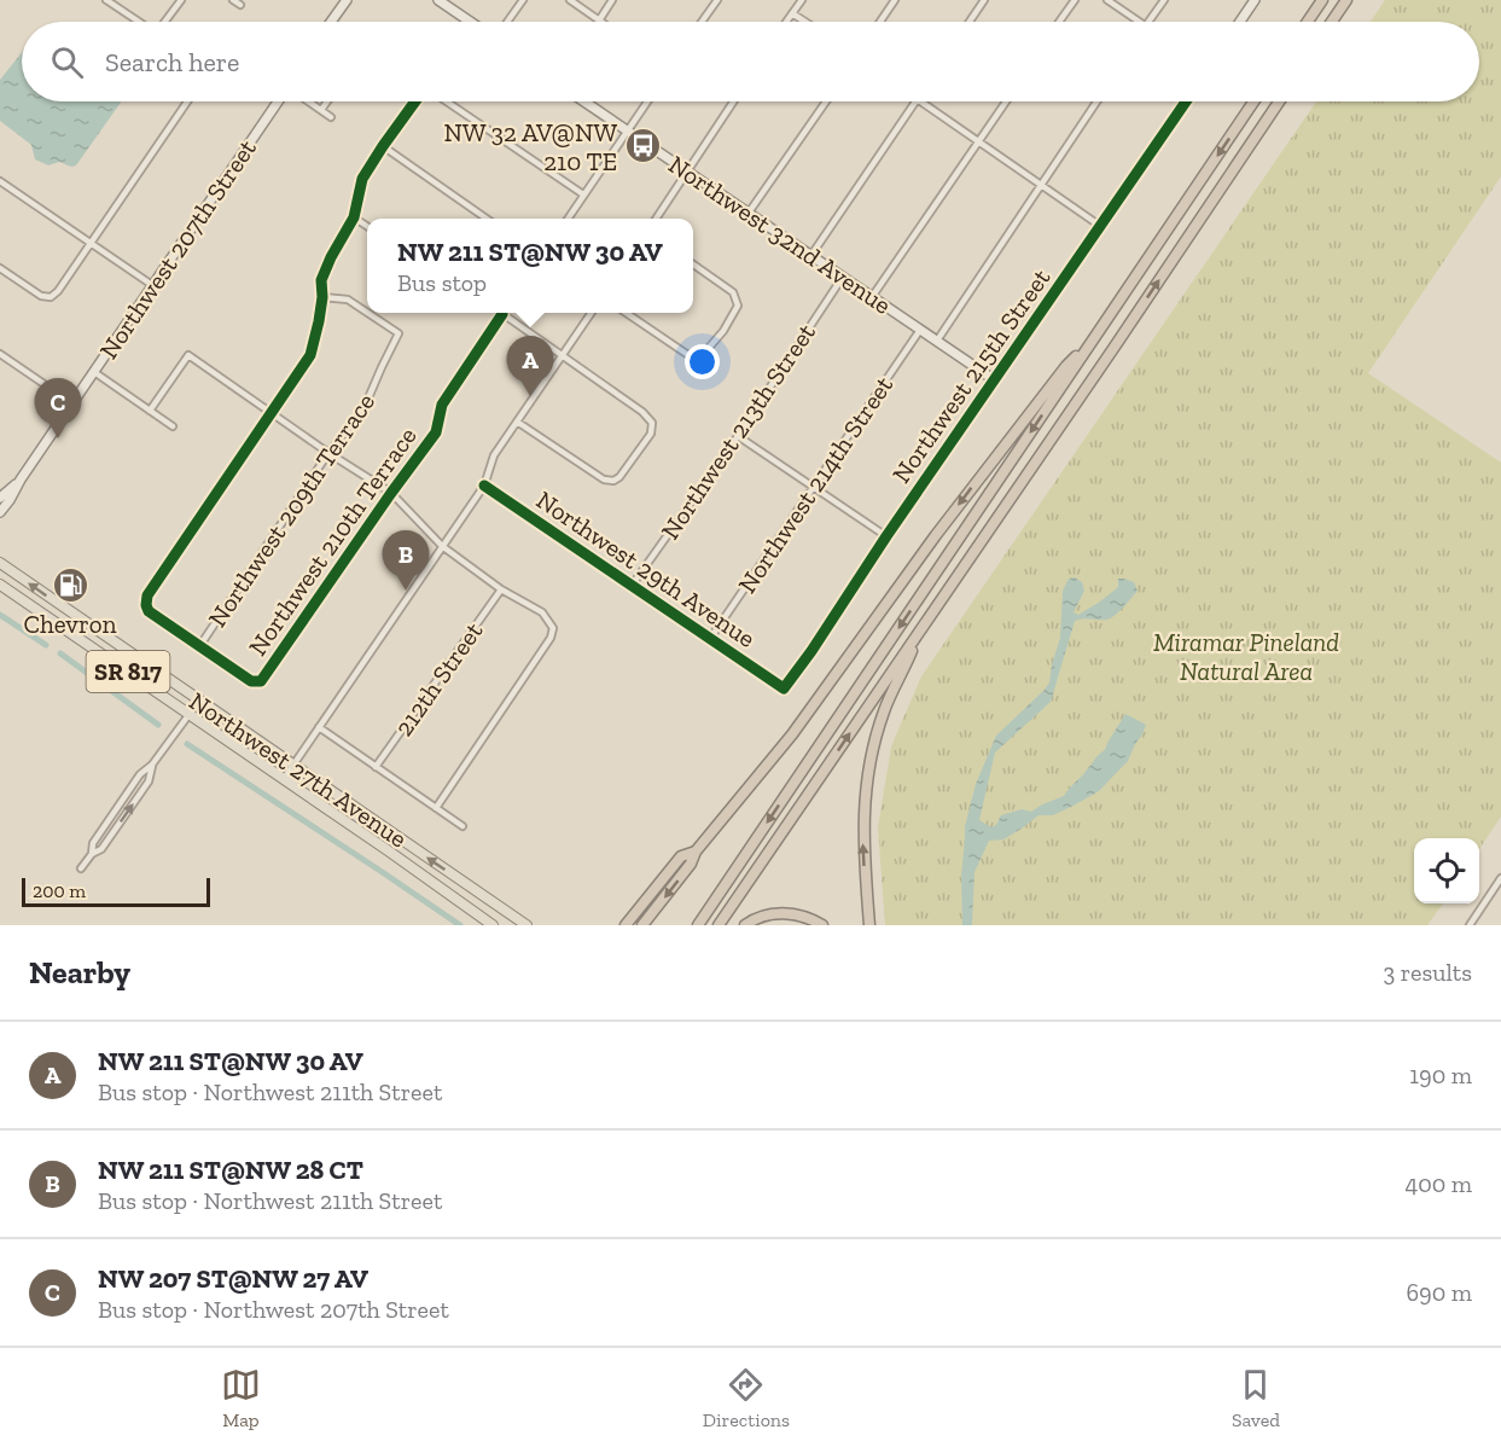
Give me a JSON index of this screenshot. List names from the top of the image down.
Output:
{
  "streets": {
    "main road": ["SR 817", "Northwest 27th Avenue"],
    "street": [
      "Northwest 32nd Avenue",
      "Northwest 207th Street",
      "Northwest 215th Street",
      "Northwest 213th Street",
      "Northwest 214th Street",
      "Northwest 209th Terrace",
      "Northwest 210th Terrace",
      "Northwest 29th Avenue",
      "212th Street"
    ]
  },
  "crossings": [
    ["Northwest 32nd Avenue", "Northwest 215th Street"],
    ["Northwest 32nd Avenue", "Northwest 213th Street"],
    ["Northwest 32nd Avenue", "Northwest 214th Street"],
    ["Northwest 215th Street", "Northwest 29th Avenue"],
    ["Northwest 213th Street", "Northwest 29th Avenue"],
    ["Northwest 214th Street", "Northwest 29th Avenue"],
    ["Northwest 209th Terrace", "Northwest 210th Terrace"]
  ],
  "parks": ["Miramar Pineland Natural Area"],
  "places": {
    "bus stop": ["NW 32 AV@NW 210 TE"],
    "fuel station": ["Chevron"]
  },
  "scale_bar": "200 m",
  "page": {
    "search": "Search here",
    "popup": ["NW 211 ST@NW 30 AV", "Bus stop"],
    "pins": ["A", "C", "B"],
    "scale": "200 m",
    "heading": ["Nearby", "3 results"],
    "list": [
      {
        "mark": "A",
        "name": "NW 211 ST@NW 30 AV",
        "note": "Bus stop · Northwest 211th Street",
        "value": "190 m"
      },
      {
        "mark": "B",
        "name": "NW 211 ST@NW 28 CT",
        "note": "Bus stop · Northwest 211th Street",
        "value": "400 m"
      },
      {
        "mark": "C",
        "name": "NW 207 ST@NW 27 AV",
        "note": "Bus stop · Northwest 207th Street",
        "value": "690 m"
      }
    ],
    "nav": ["Map", "Directions", "Saved"]
  }
}
